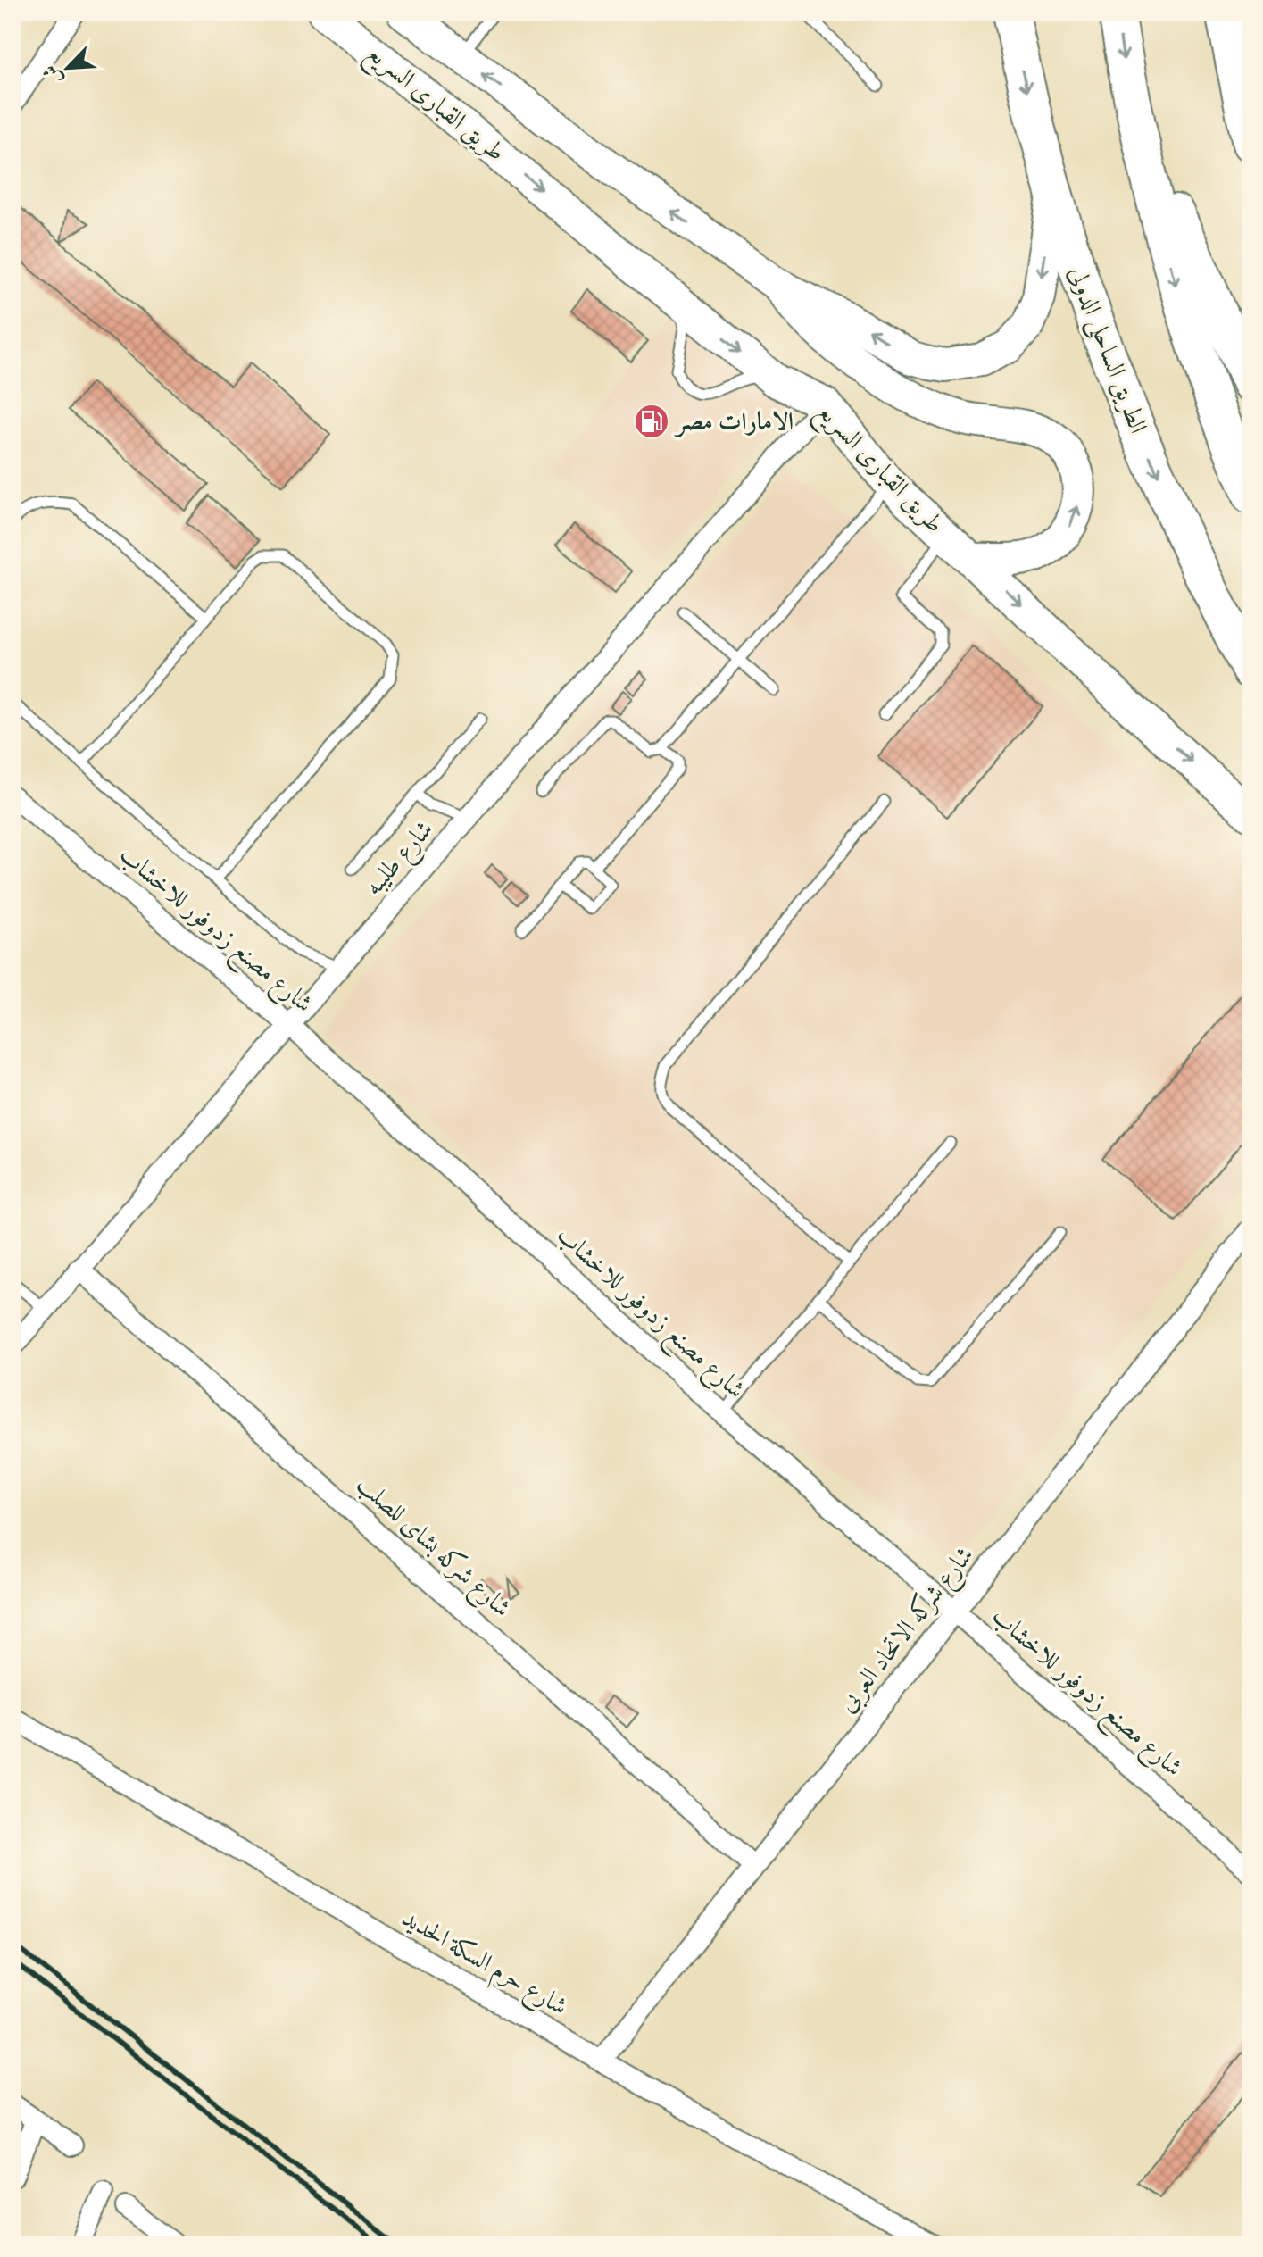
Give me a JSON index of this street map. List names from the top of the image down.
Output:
{
  "streets": {
    "highway": ["طريق القبارى السريع", "الطريق الساحلى الدولى"],
    "street": [
      "شارع طليبه",
      "شارع مصنع زدوفور للاخشاب",
      "شارع شركه بشاى للصلب",
      "شارع شركه الاتحاد العربى",
      "شارع حرم السكة الحديد"
    ]
  },
  "crossings": [
    ["طريق القبارى السريع", "الطريق الساحلى الدولى"],
    ["طريق القبارى السريع", "شارع طليبه"],
    ["شارع طليبه", "شارع مصنع زدوفور للاخشاب"],
    ["شارع طليبه", "شارع شركه بشاى للصلب"],
    ["شارع مصنع زدوفور للاخشاب", "شارع شركه الاتحاد العربى"],
    ["شارع شركه بشاى للصلب", "شارع شركه الاتحاد العربى"],
    ["شارع شركه الاتحاد العربى", "شارع حرم السكة الحديد"]
  ],
  "places": {
    "fuel station": ["الامارات مصر"]
  },
  "north": "bottom left"
}
